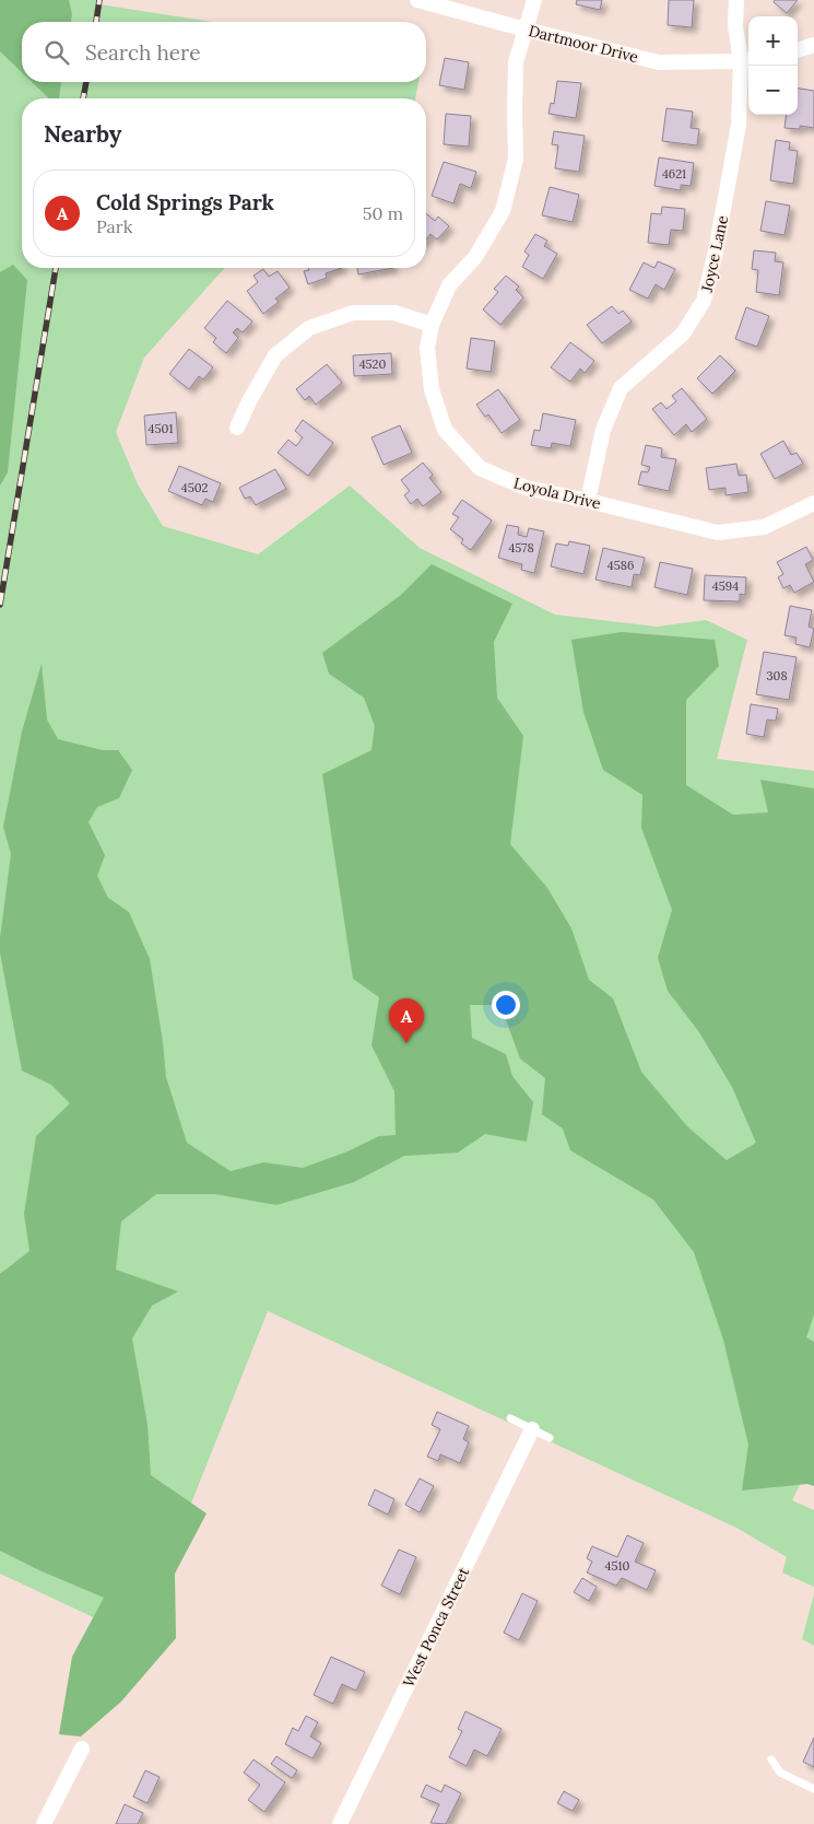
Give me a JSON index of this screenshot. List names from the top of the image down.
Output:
{
  "streets": {
    "street": [
      "Dartmoor Drive",
      "Joyce Lane",
      "Loyola Drive",
      "West Ponca Street"
    ]
  },
  "crossings": [
    ["Dartmoor Drive", "Joyce Lane"],
    ["Dartmoor Drive", "Loyola Drive"],
    ["Joyce Lane", "Loyola Drive"]
  ],
  "house_numbers": [
    "4621",
    "4520",
    "4501",
    "4502",
    "4578",
    "4586",
    "4594",
    "308",
    "4510"
  ],
  "page": {
    "map_buttons": ["+", "−"],
    "search": "Search here",
    "heading": "Nearby",
    "list": [
      {
        "mark": "A",
        "name": "Cold Springs Park",
        "note": "Park",
        "value": "50 m"
      }
    ],
    "pins": "A"
  }
}
